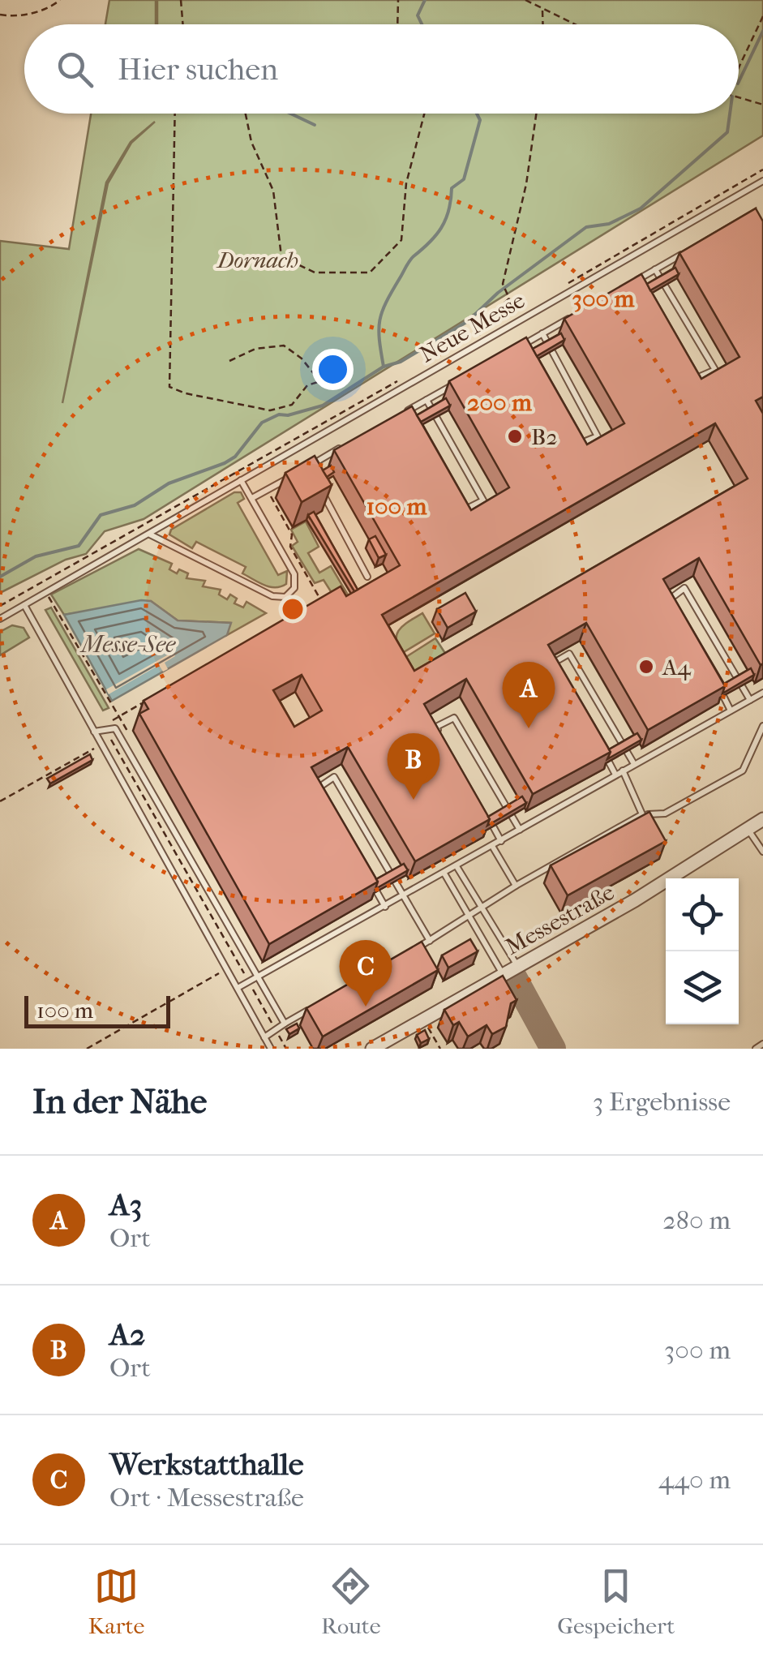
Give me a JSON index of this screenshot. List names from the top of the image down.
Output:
{
  "streets": {
    "street": ["Messestraße"],
    "lane": ["Neue Messe"]
  },
  "water": ["Messe-See"],
  "parks": ["Dornach"],
  "places": ["B2", "A4"],
  "scale_bar": "100 m",
  "page": {
    "search": "Hier suchen",
    "pins": ["A", "B", "C"],
    "scale": "100 m",
    "heading": ["In der Nähe", "3 Ergebnisse"],
    "list": [
      {
        "mark": "A",
        "name": "A3",
        "note": "Ort",
        "value": "280 m"
      },
      {
        "mark": "B",
        "name": "A2",
        "note": "Ort",
        "value": "300 m"
      },
      {
        "mark": "C",
        "name": "Werkstatthalle",
        "note": "Ort · Messestraße",
        "value": "440 m"
      }
    ],
    "nav": ["Karte", "Route", "Gespeichert"]
  },
  "rings": ["300 m", "200 m", "100 m"]
}
